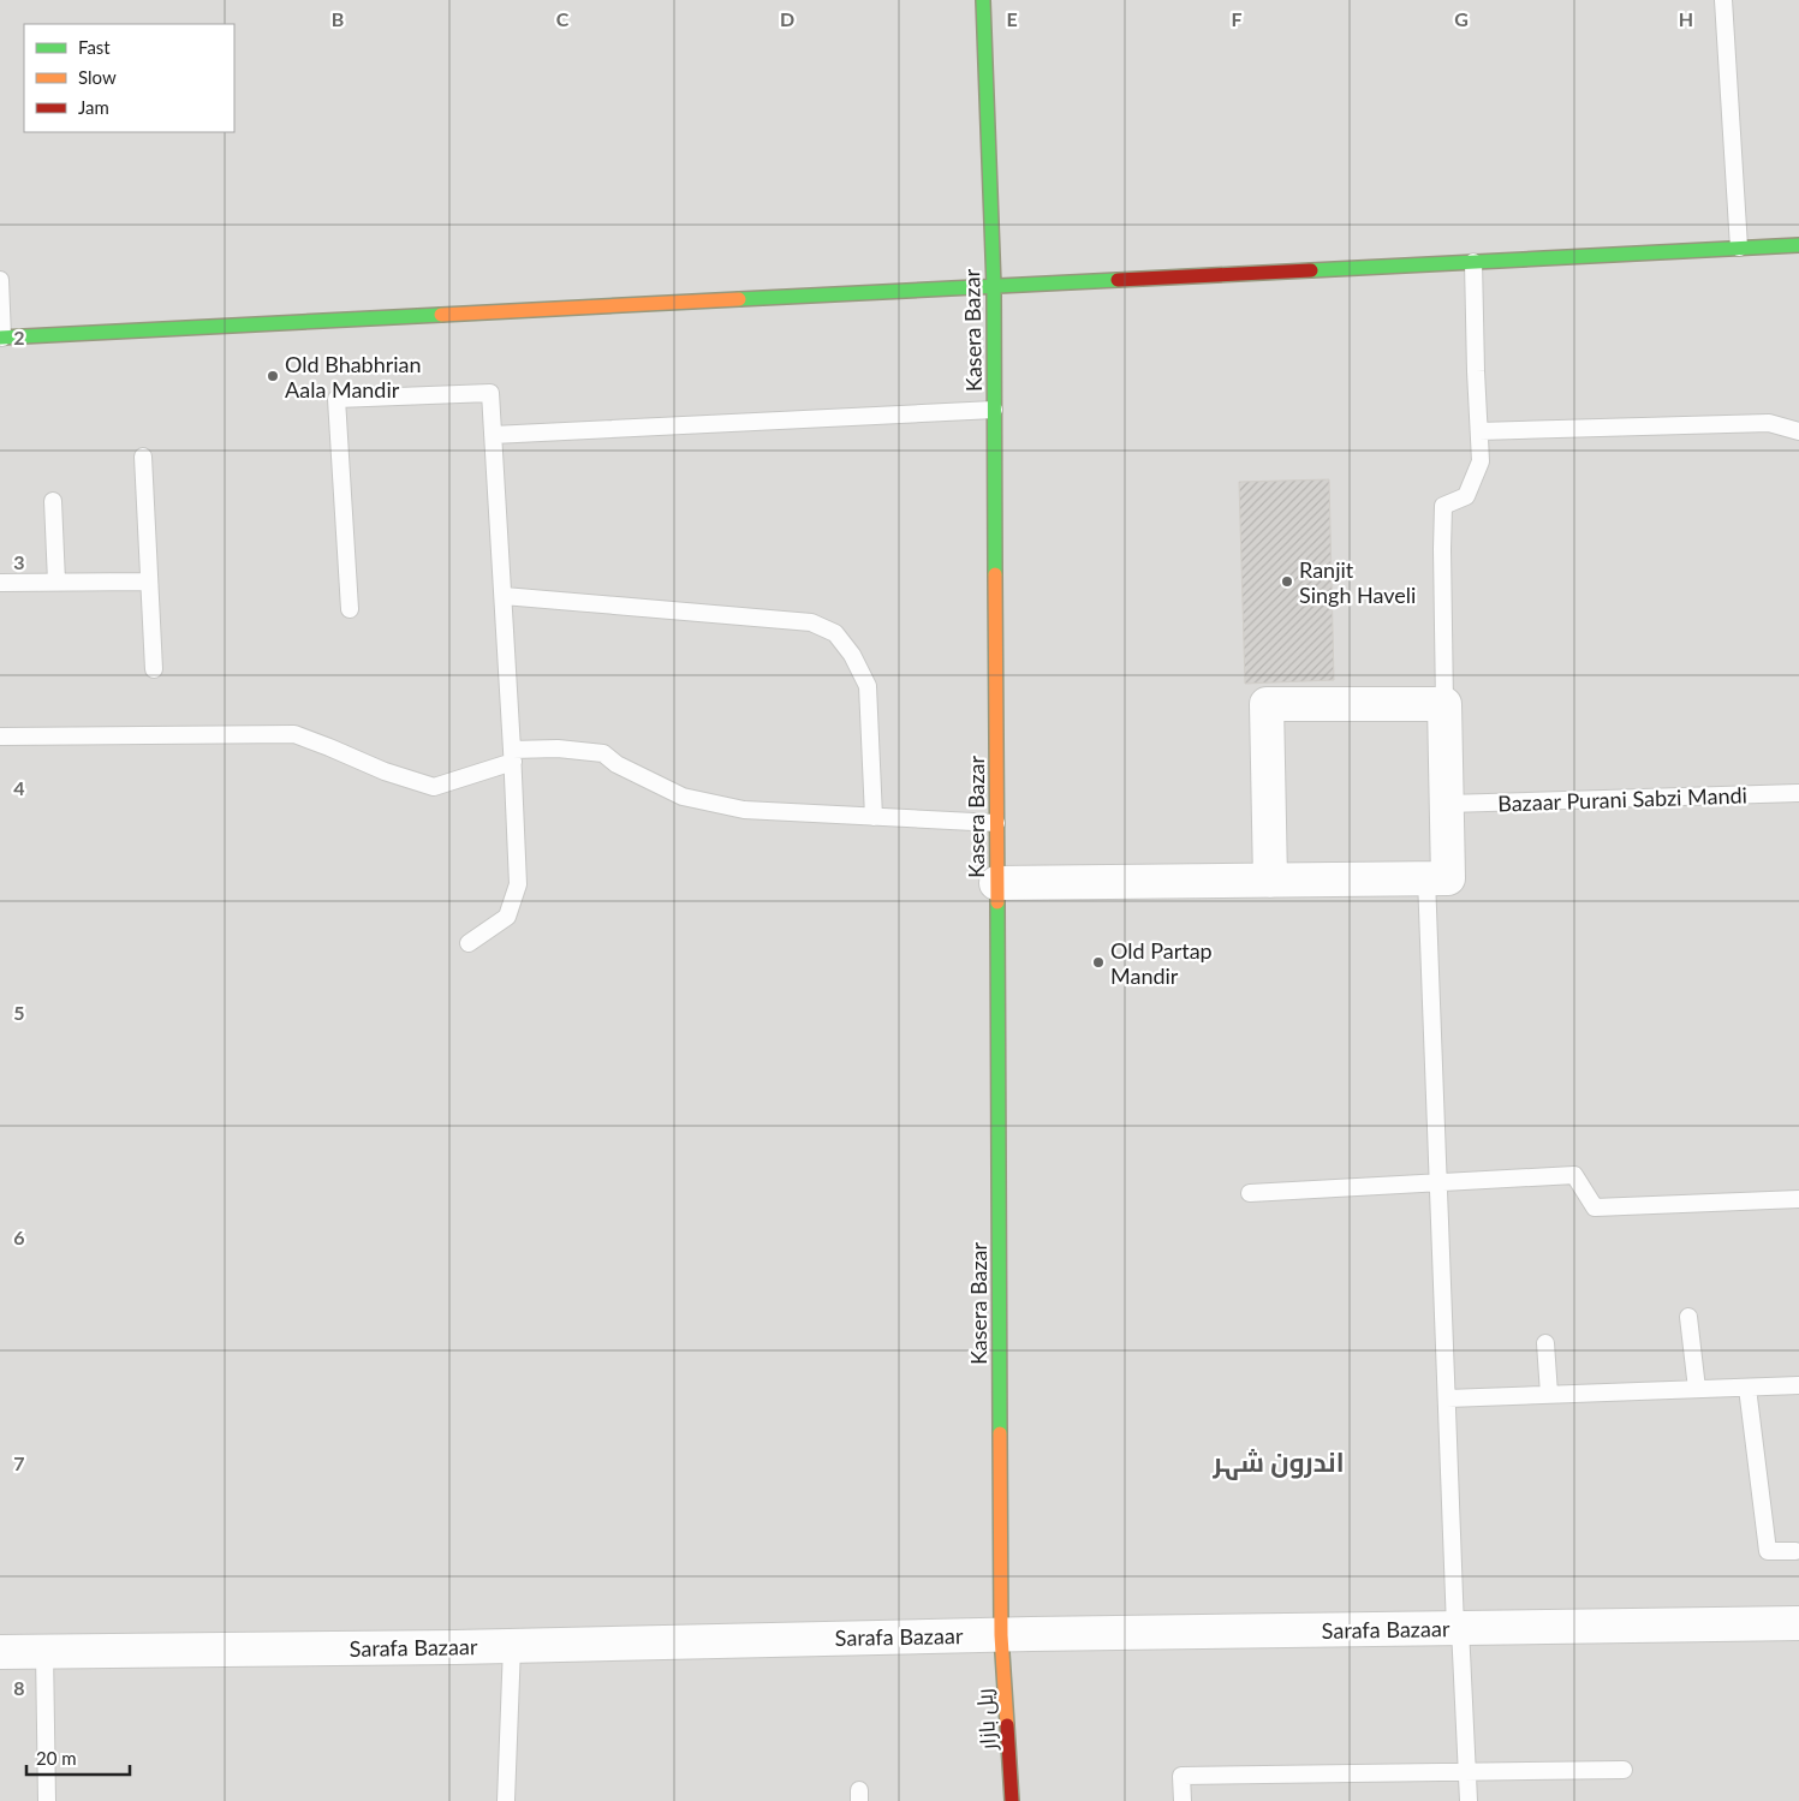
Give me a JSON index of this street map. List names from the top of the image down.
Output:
{
  "streets": {
    "street": ["Kasera Bazar", "Sarafa Bazaar", "ریل بازار"],
    "lane": ["Bazaar Purani Sabzi Mandi"]
  },
  "crossings": [
    ["Kasera Bazar", "Sarafa Bazaar"],
    ["Kasera Bazar", "ریل بازار"],
    ["Sarafa Bazaar", "ریل بازار"]
  ],
  "districts": ["اندرون شہر"],
  "places": ["Old Bhabhrian Aala Mandir", "Ranjit Singh Haveli", "Old Partap Mandir"],
  "legend": ["Fast", "Slow", "Jam"],
  "scale_bar": "20 m",
  "grid": {
    "columns": [
      "B",
      "C",
      "D",
      "E",
      "F",
      "G",
      "H"
    ],
    "rows": [
      "2",
      "3",
      "4",
      "5",
      "6",
      "7",
      "8"
    ]
  }
}
